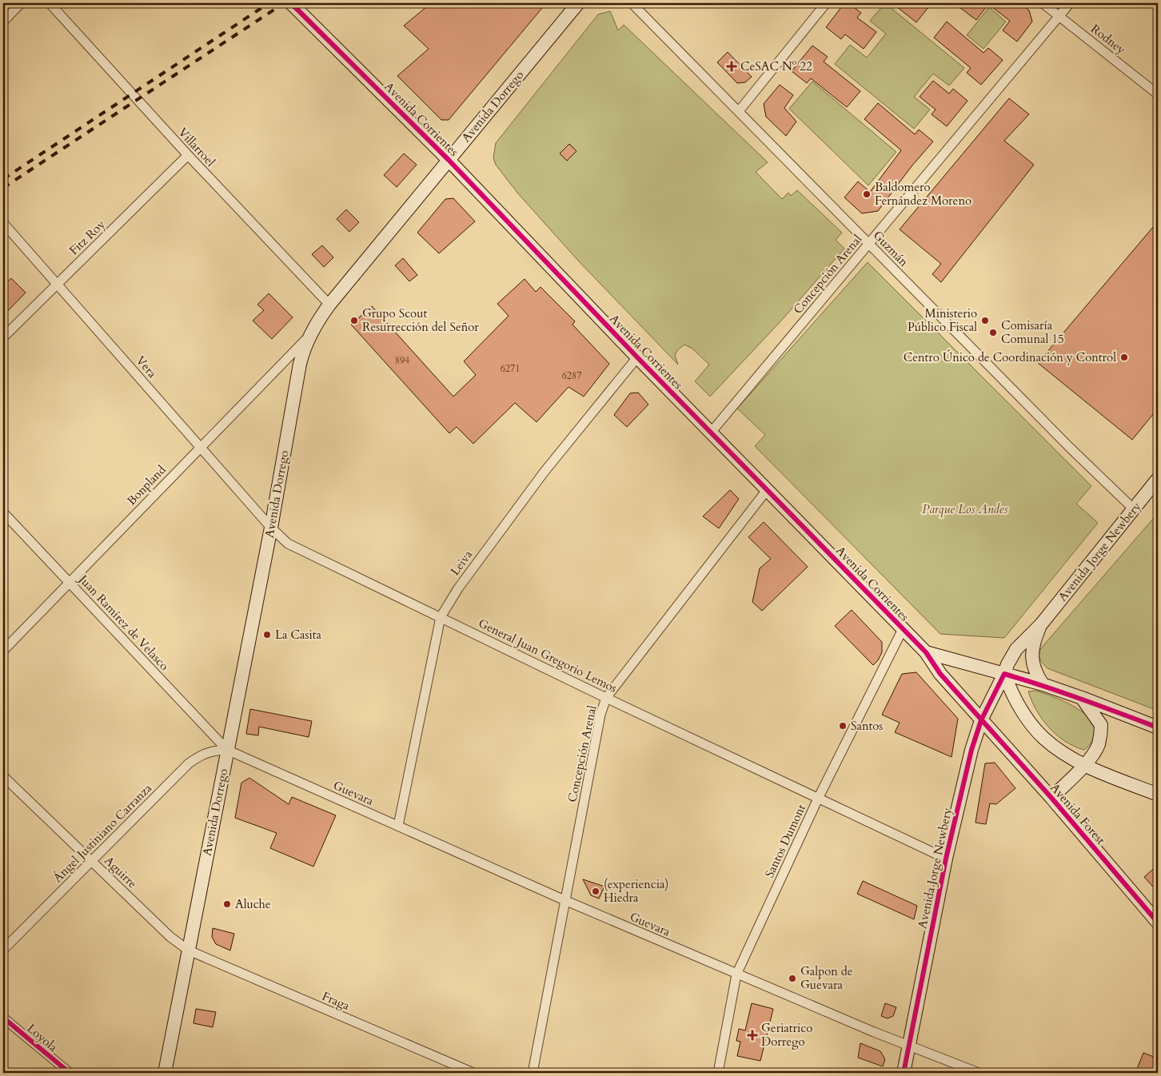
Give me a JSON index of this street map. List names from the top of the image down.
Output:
{
  "streets": {
    "main road": [
      "Avenida Dorrego",
      "Avenida Corrientes",
      "Avenida Jorge Newbery",
      "Avenida Forest"
    ],
    "street": [
      "Rodney",
      "Villarroel",
      "Fitz Roy",
      "Guzmán",
      "Concepción Arenal",
      "Vera",
      "Bonpland",
      "Leiva",
      "Juan Ramírez de Velasco",
      "General Juan Gregorio Lemos",
      "Guevara",
      "Ángel Justiniano Carranza",
      "Santos Dumont",
      "Aguirre",
      "Fraga",
      "Loyola"
    ]
  },
  "crossings": [
    ["Rodney", "Concepción Arenal"],
    ["Avenida Dorrego", "Avenida Corrientes"],
    ["Avenida Dorrego", "Villarroel"],
    ["Avenida Dorrego", "Vera"],
    ["Avenida Dorrego", "Bonpland"],
    ["Avenida Dorrego", "Juan Ramírez de Velasco"],
    ["Avenida Dorrego", "General Juan Gregorio Lemos"],
    ["Avenida Dorrego", "Guevara"],
    ["Avenida Dorrego", "Ángel Justiniano Carranza"],
    ["Avenida Dorrego", "Aguirre"],
    ["Avenida Dorrego", "Fraga"],
    ["Avenida Corrientes", "Concepción Arenal"],
    ["Avenida Corrientes", "Avenida Jorge Newbery"],
    ["Avenida Corrientes", "Leiva"],
    ["Avenida Corrientes", "Avenida Forest"],
    ["Avenida Corrientes", "Santos Dumont"],
    ["Villarroel", "Fitz Roy"],
    ["Fitz Roy", "Vera"],
    ["Guzmán", "Concepción Arenal"],
    ["Guzmán", "Avenida Jorge Newbery"],
    ["Concepción Arenal", "General Juan Gregorio Lemos"],
    ["Concepción Arenal", "Guevara"],
    ["Vera", "Bonpland"],
    ["Vera", "General Juan Gregorio Lemos"],
    ["Bonpland", "Juan Ramírez de Velasco"],
    ["Avenida Jorge Newbery", "General Juan Gregorio Lemos"],
    ["Avenida Jorge Newbery", "Guevara"],
    ["Avenida Jorge Newbery", "Avenida Forest"],
    ["Leiva", "General Juan Gregorio Lemos"],
    ["Leiva", "Guevara"],
    ["Juan Ramírez de Velasco", "Guevara"],
    ["Juan Ramírez de Velasco", "Ángel Justiniano Carranza"],
    ["General Juan Gregorio Lemos", "Santos Dumont"],
    ["Guevara", "Ángel Justiniano Carranza"],
    ["Guevara", "Santos Dumont"],
    ["Ángel Justiniano Carranza", "Aguirre"],
    ["Aguirre", "Fraga"]
  ],
  "parks": ["Parque Los Andes"],
  "places": {
    "health": ["CeSAC Nº 22", "Geriatrico Dorrego"],
    "other": [
      "Baldomero Fernández Moreno",
      "Grupo Scout Resurrección del Señor",
      "Ministerio Público Fiscal",
      "Comisaría Comunal 15",
      "Centro Único de Coordinación y Control",
      "La Casita",
      "Santos",
      "(experiencia) Hiedra",
      "Aluche",
      "Galpon de Guevara"
    ]
  },
  "house_numbers": ["894", "6271", "6287"]
}
